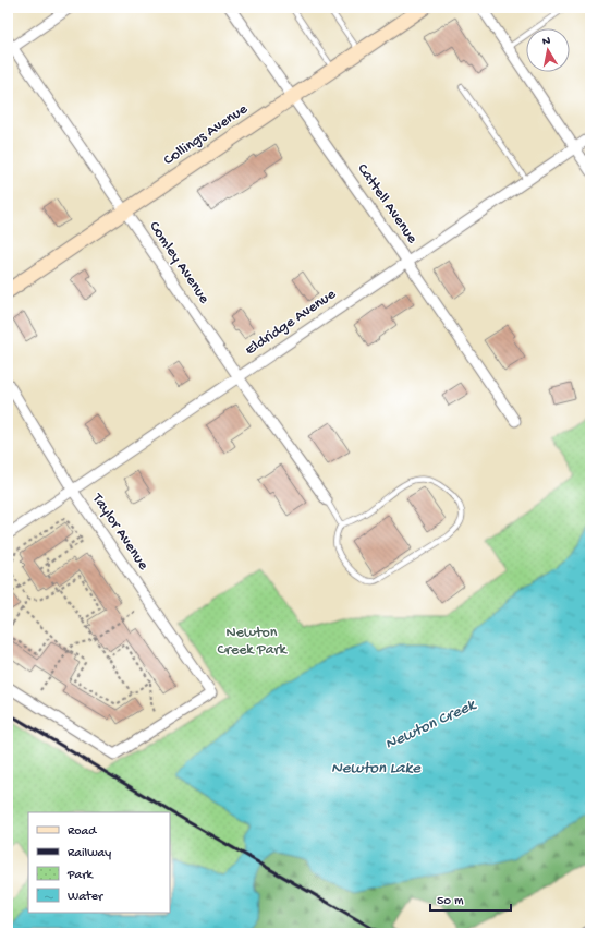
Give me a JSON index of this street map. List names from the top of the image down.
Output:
{
  "streets": {
    "main road": ["Collings Avenue"],
    "street": [
      "Cattell Avenue",
      "Comley Avenue",
      "Eldridge Avenue",
      "Taylor Avenue"
    ]
  },
  "crossings": [
    ["Collings Avenue", "Cattell Avenue"],
    ["Collings Avenue", "Comley Avenue"],
    ["Cattell Avenue", "Eldridge Avenue"],
    ["Comley Avenue", "Eldridge Avenue"],
    ["Eldridge Avenue", "Taylor Avenue"]
  ],
  "water": ["Newton Creek", "Newton Lake"],
  "parks": ["Newton Creek Park"],
  "legend": [
    "Road",
    "Railway",
    "Park",
    "Water"
  ],
  "scale_bar": "50 m",
  "north": "top"
}
